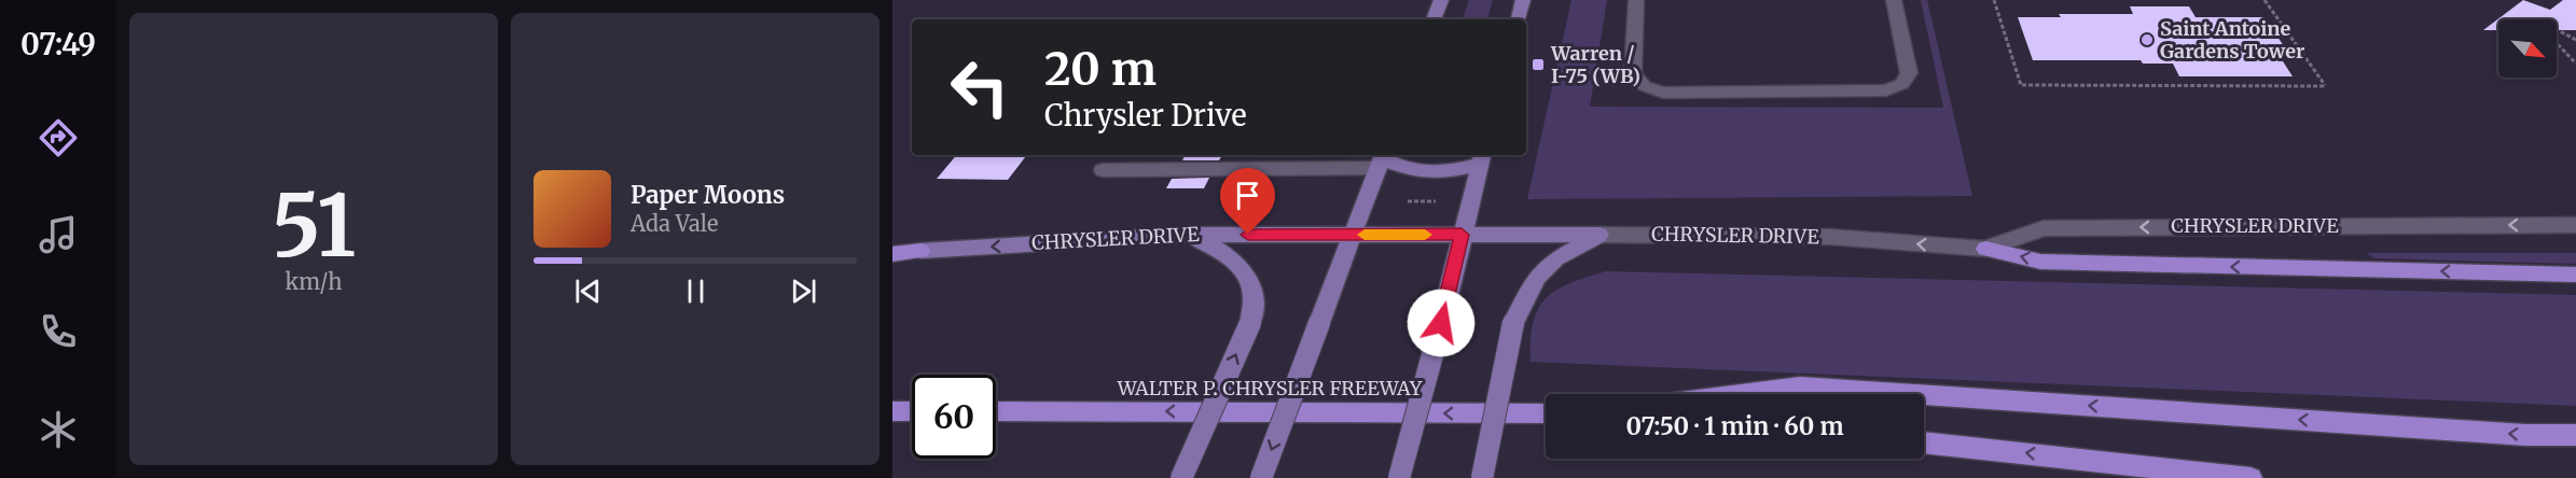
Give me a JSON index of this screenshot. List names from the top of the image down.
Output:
{
  "streets": {
    "highway": ["WALTER P. CHRYSLER FREEWAY"],
    "main road": ["CHRYSLER DRIVE"]
  },
  "one_way": ["CHRYSLER DRIVE", "WALTER P. CHRYSLER FREEWAY"],
  "places": {
    "other": ["Saint Antoine Gardens Tower"],
    "transit": ["Warren / I-75 (WB)"]
  },
  "north": "bottom right",
  "page": {
    "tabs": "07:49",
    "tile": ["51", "km/h"],
    "turn": ["20 m", "Chrysler Drive"],
    "song": ["Paper Moons", "Ada Vale"],
    "limit": "60",
    "trip": "07:50 · 1 min · 60 m"
  }
}
